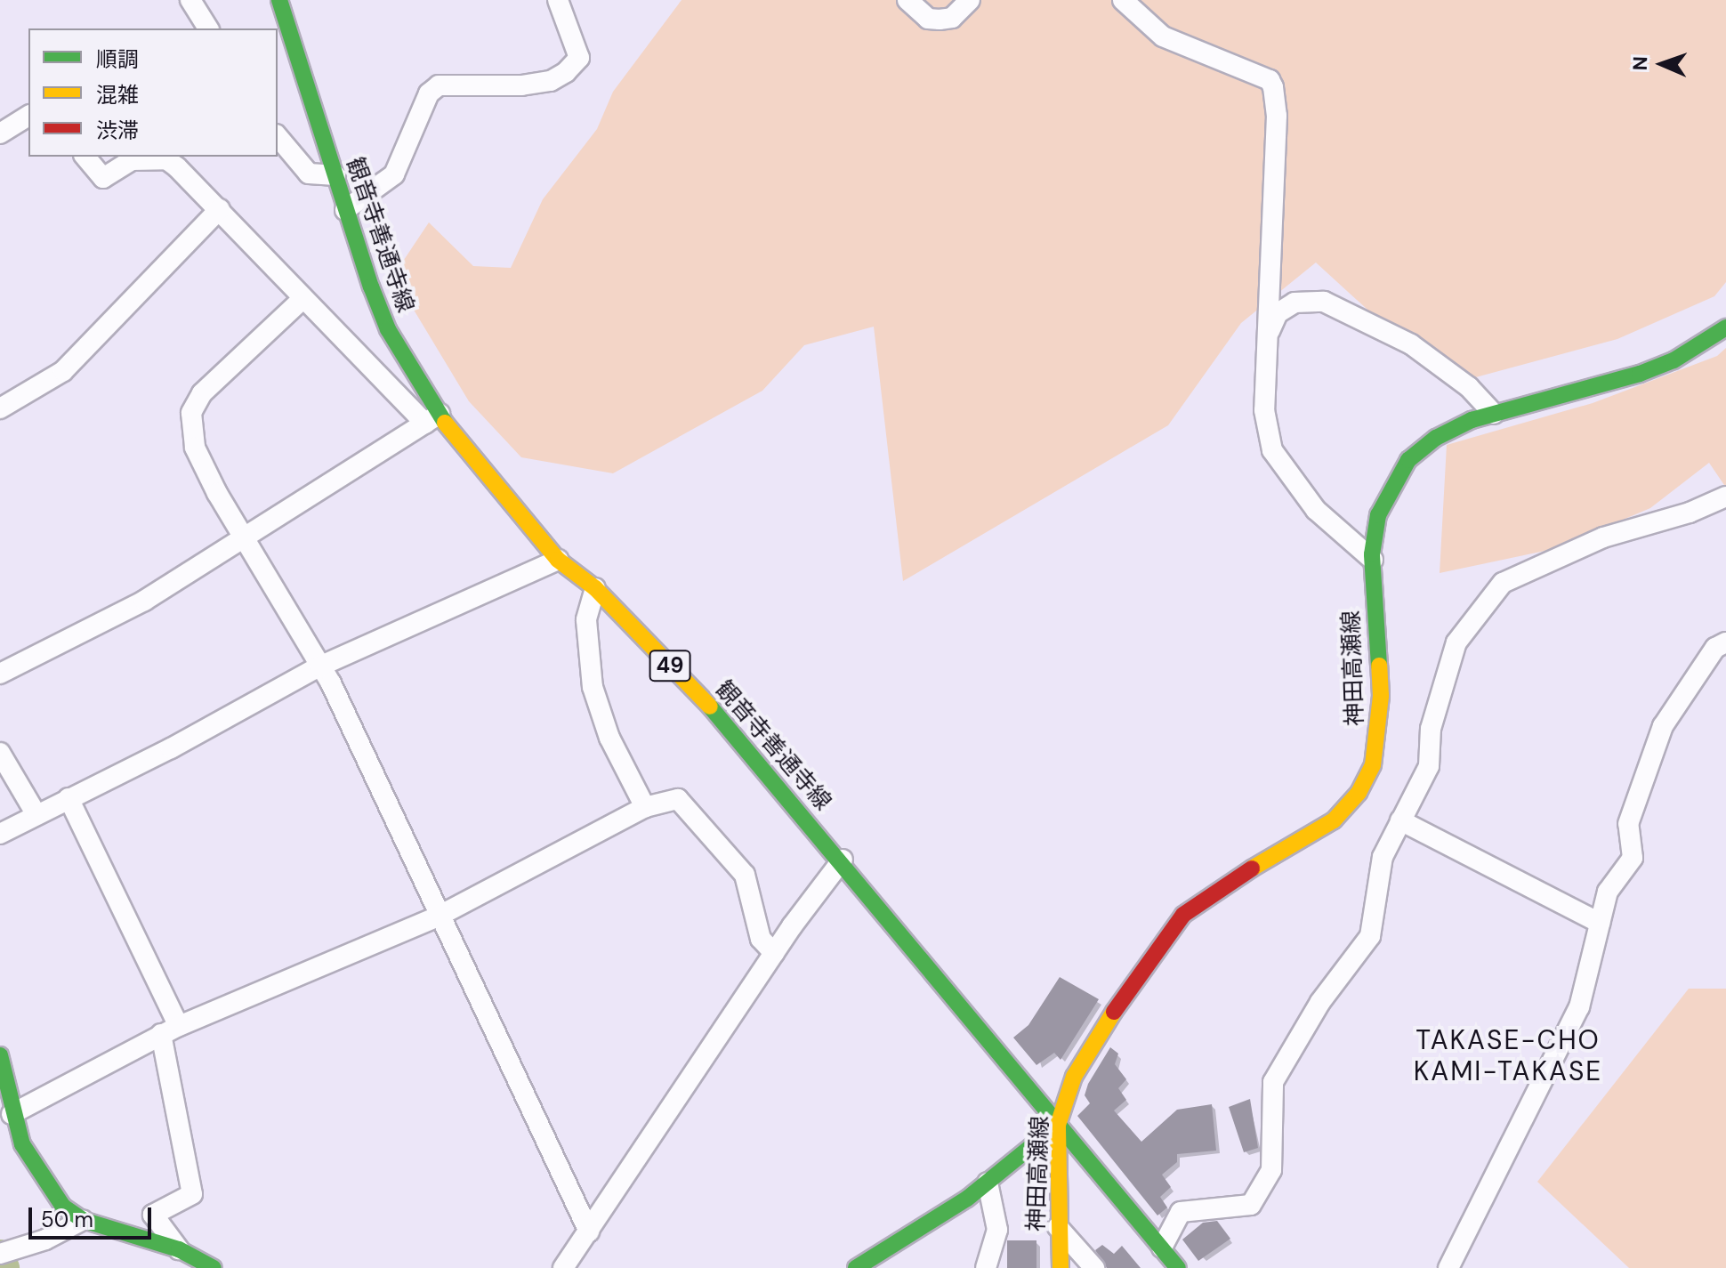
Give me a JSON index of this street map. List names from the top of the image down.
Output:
{
  "streets": {
    "main road": ["観音寺善通寺線", "49", "神田高瀬線"]
  },
  "crossings": [
    ["観音寺善通寺線", "神田高瀬線"]
  ],
  "districts": ["TAKASE-CHO KAMI-TAKASE"],
  "legend": ["順調", "混雑", "渋滞"],
  "scale_bar": "50 m",
  "north": "left"
}
